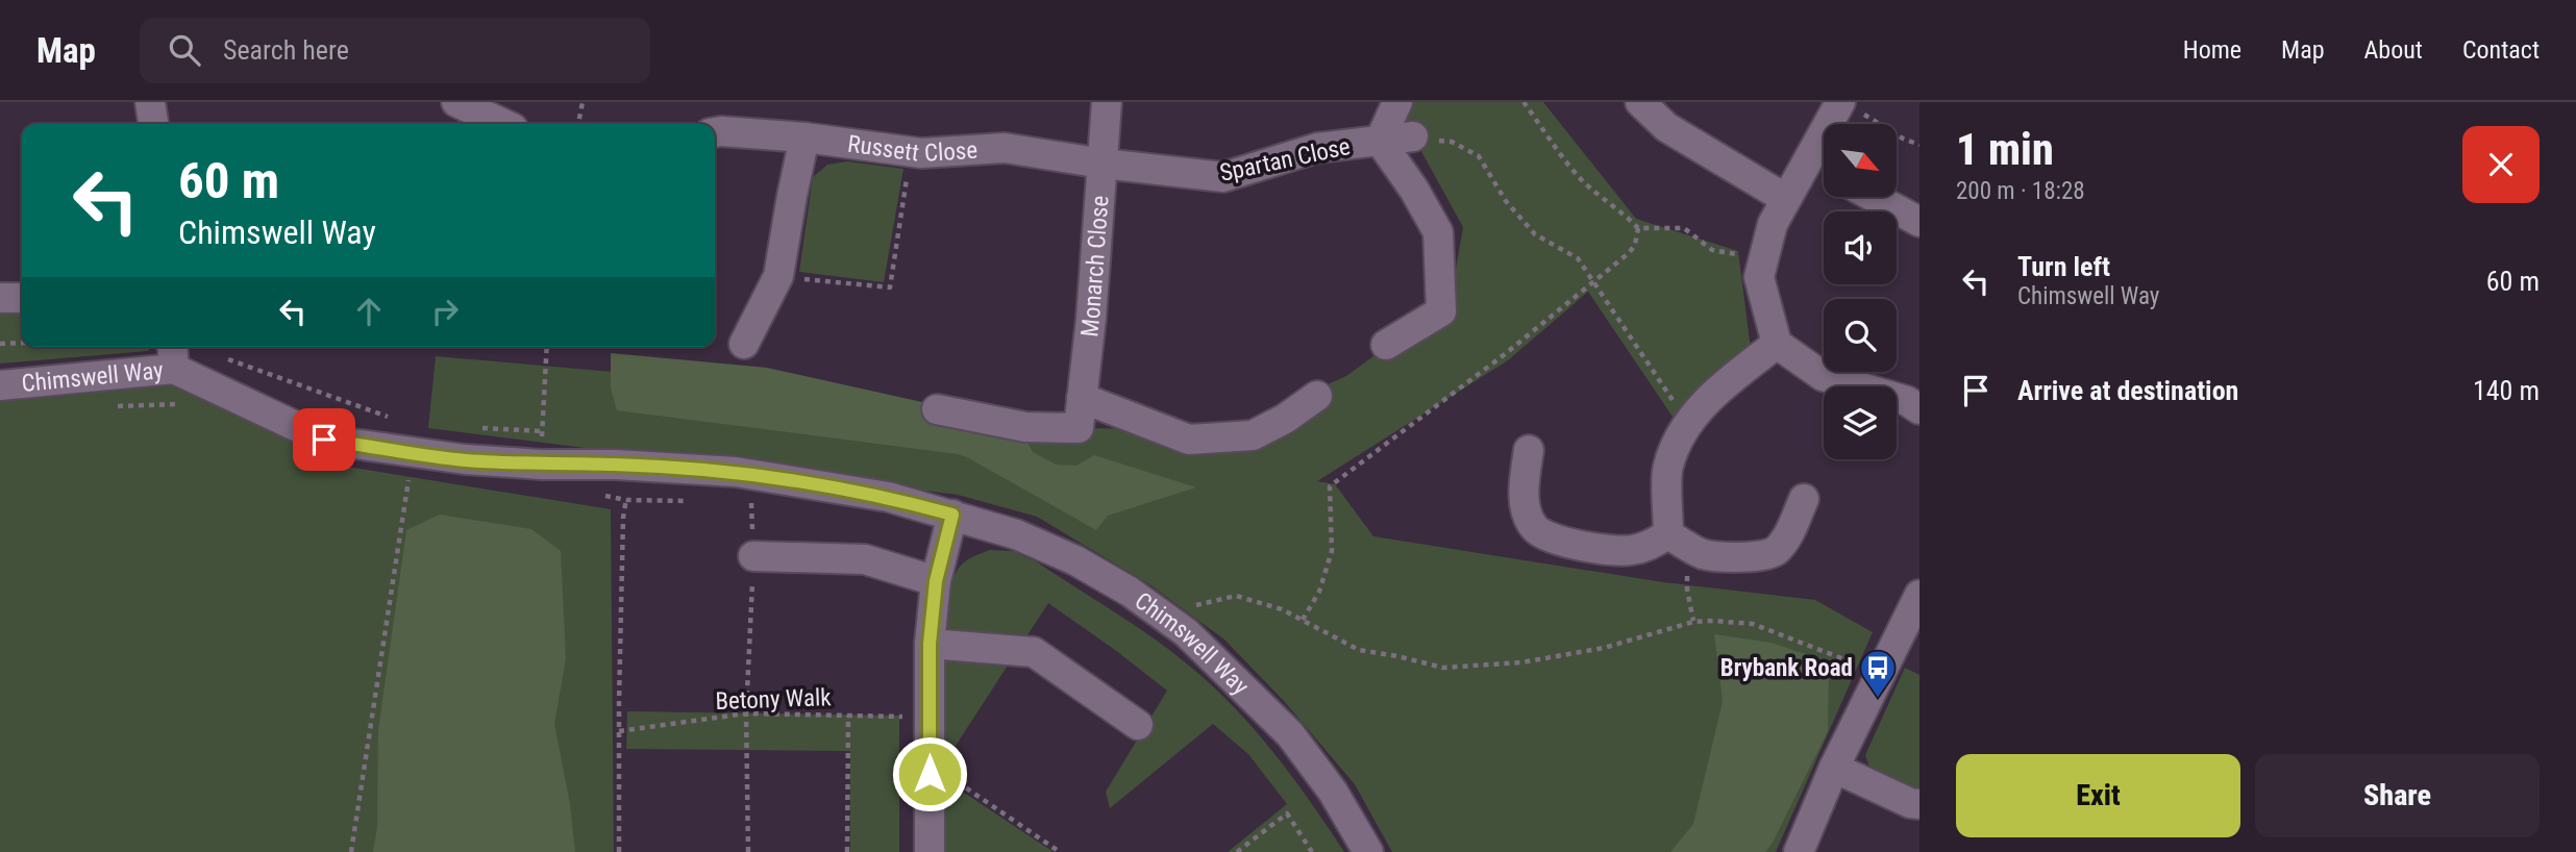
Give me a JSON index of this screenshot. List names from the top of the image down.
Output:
{
  "streets": {
    "street": [
      "Russett Close",
      "Spartan Close",
      "Monarch Close",
      "Chimswell Way"
    ],
    "path": ["Betony Walk"]
  },
  "crossings": [
    ["Russett Close", "Spartan Close"],
    ["Russett Close", "Monarch Close"],
    ["Spartan Close", "Monarch Close"]
  ],
  "places": {
    "bus stop": ["Brybank Road"]
  },
  "north": "bottom right",
  "page": {
    "header": "Map",
    "search": "Search here",
    "nav": [
      "Home",
      "Map",
      "About",
      "Contact"
    ],
    "heading": ["1 min", "200 m · 18:28"],
    "turn": ["60 m", "Chimswell Way"],
    "list": [
      {
        "name": "Turn left",
        "note": "Chimswell Way",
        "value": "60 m"
      },
      {
        "name": "Arrive at destination",
        "value": "140 m"
      }
    ],
    "buttons": ["Exit", "Share"]
  }
}
